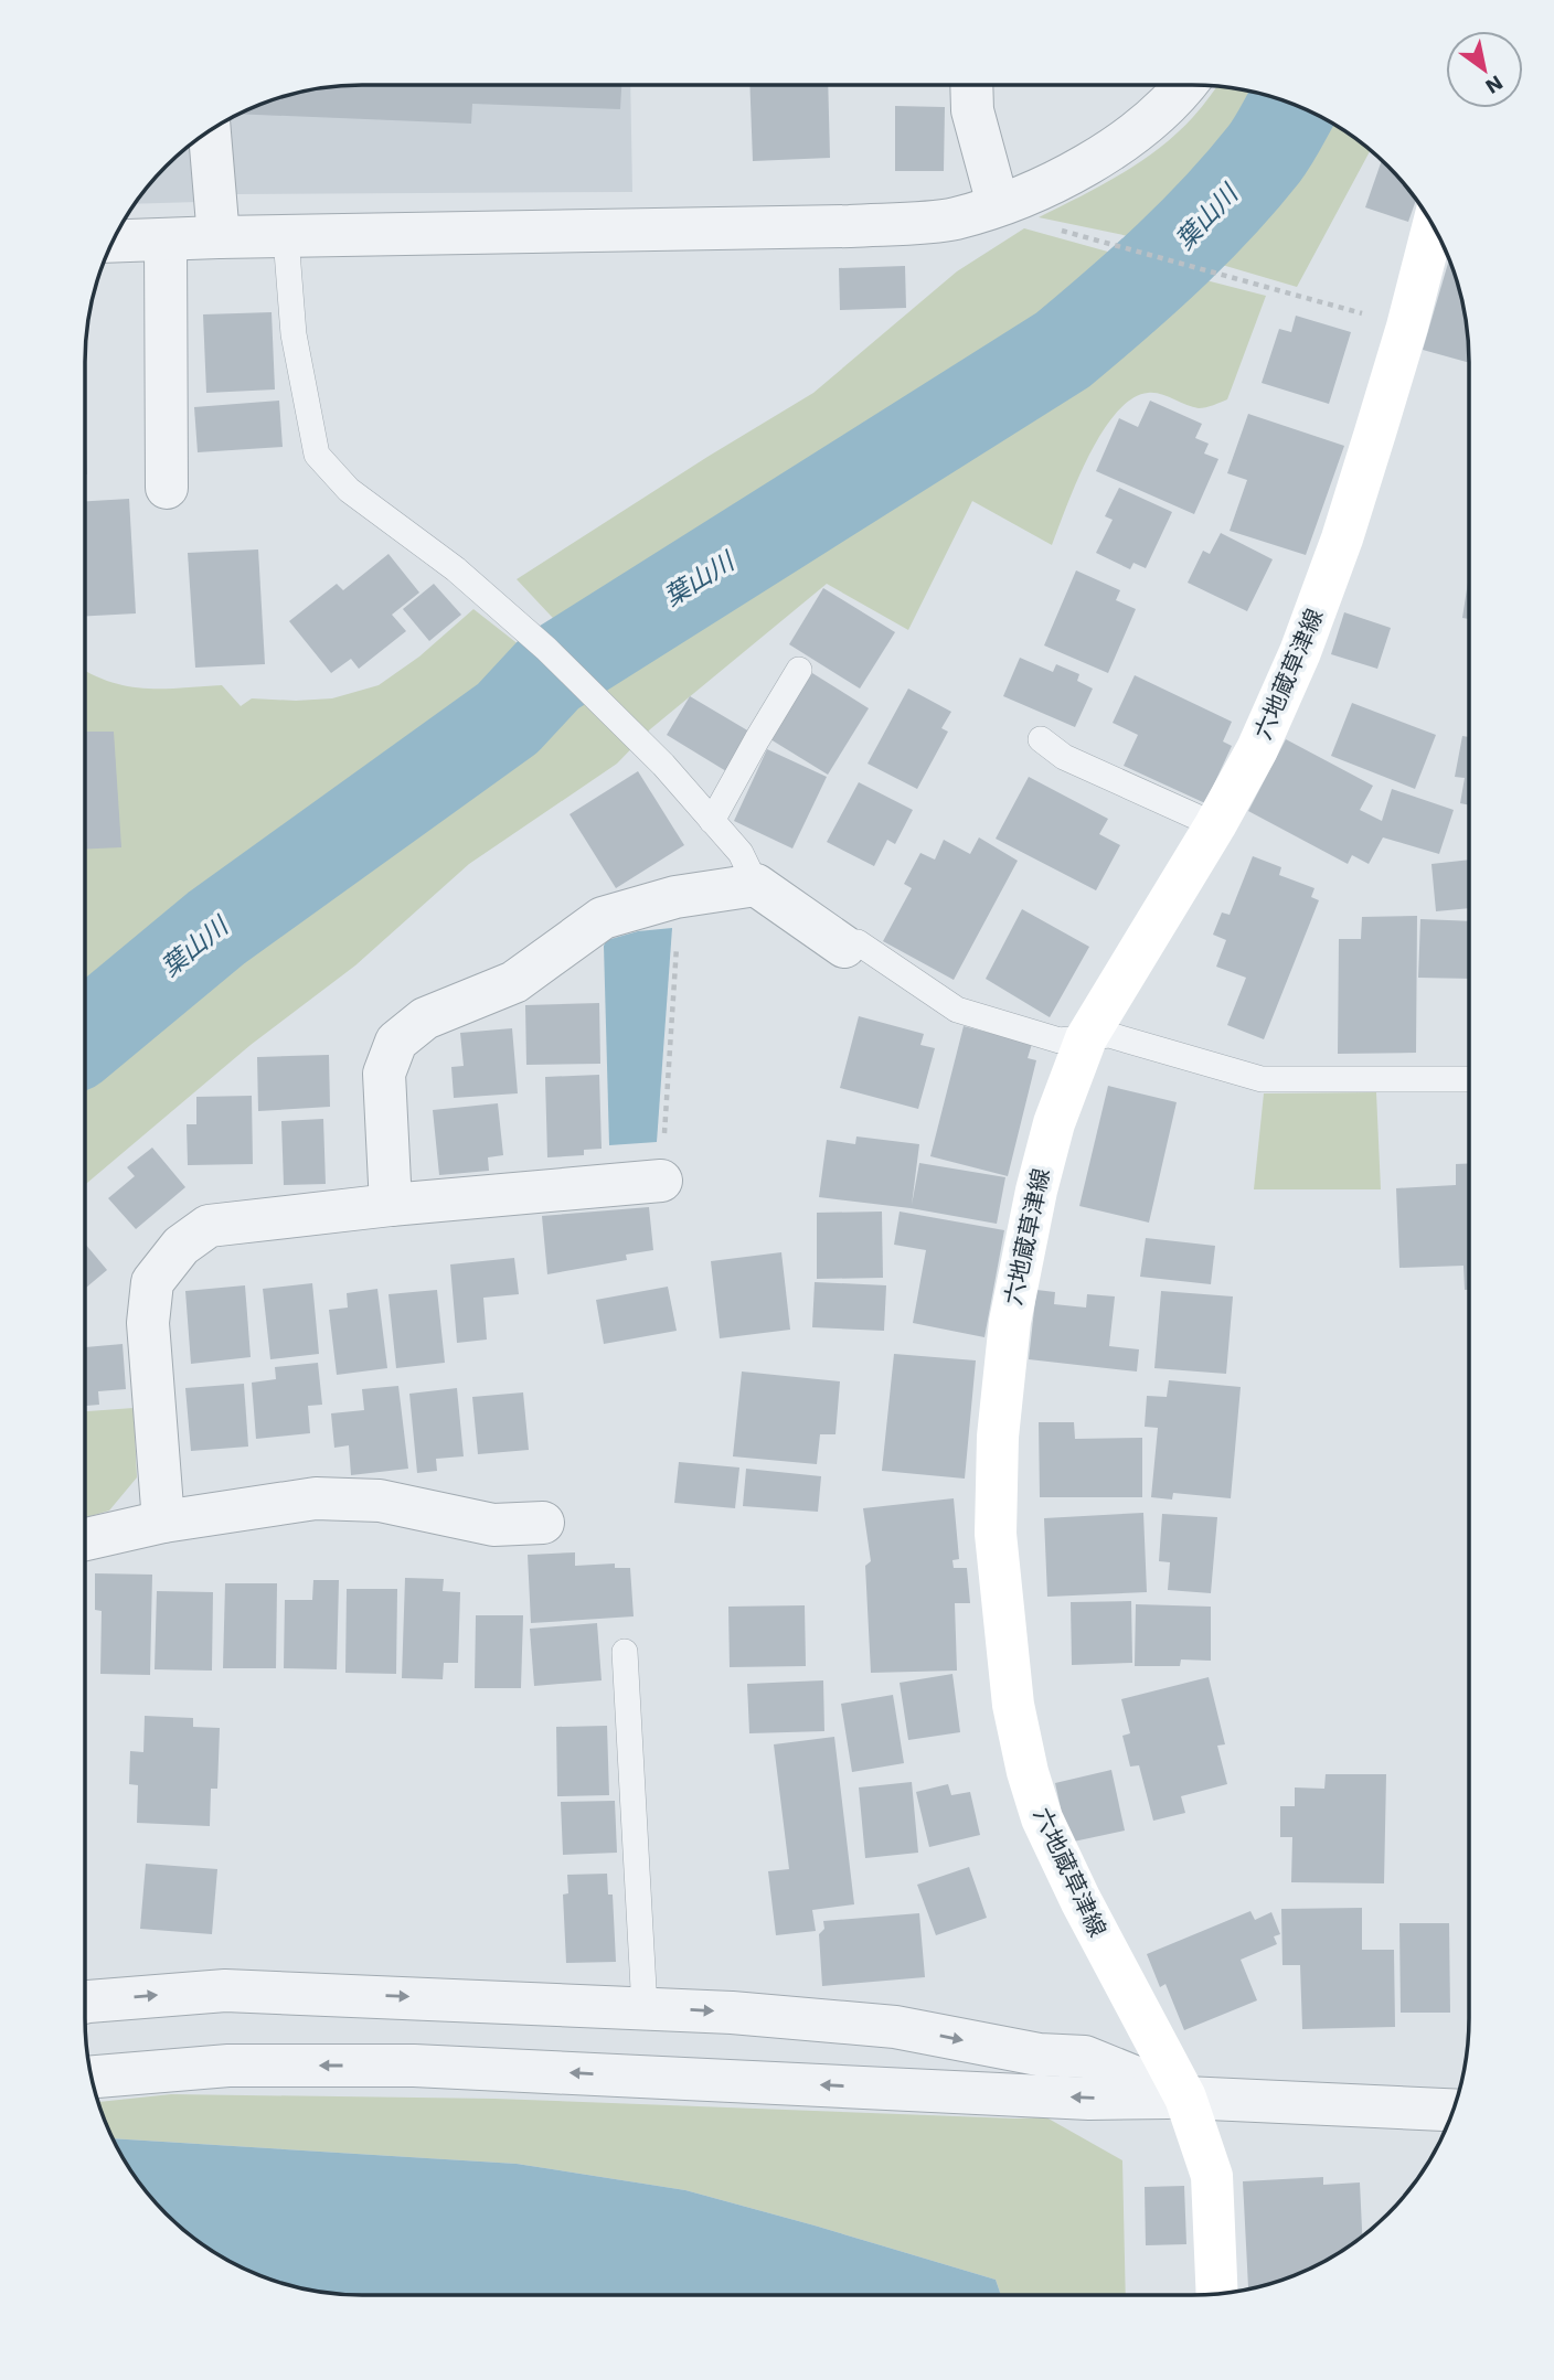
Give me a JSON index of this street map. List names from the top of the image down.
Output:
{
  "streets": {
    "main road": ["六地蔵草津線"]
  },
  "water": ["葉山川"],
  "north": "bottom right"
}
